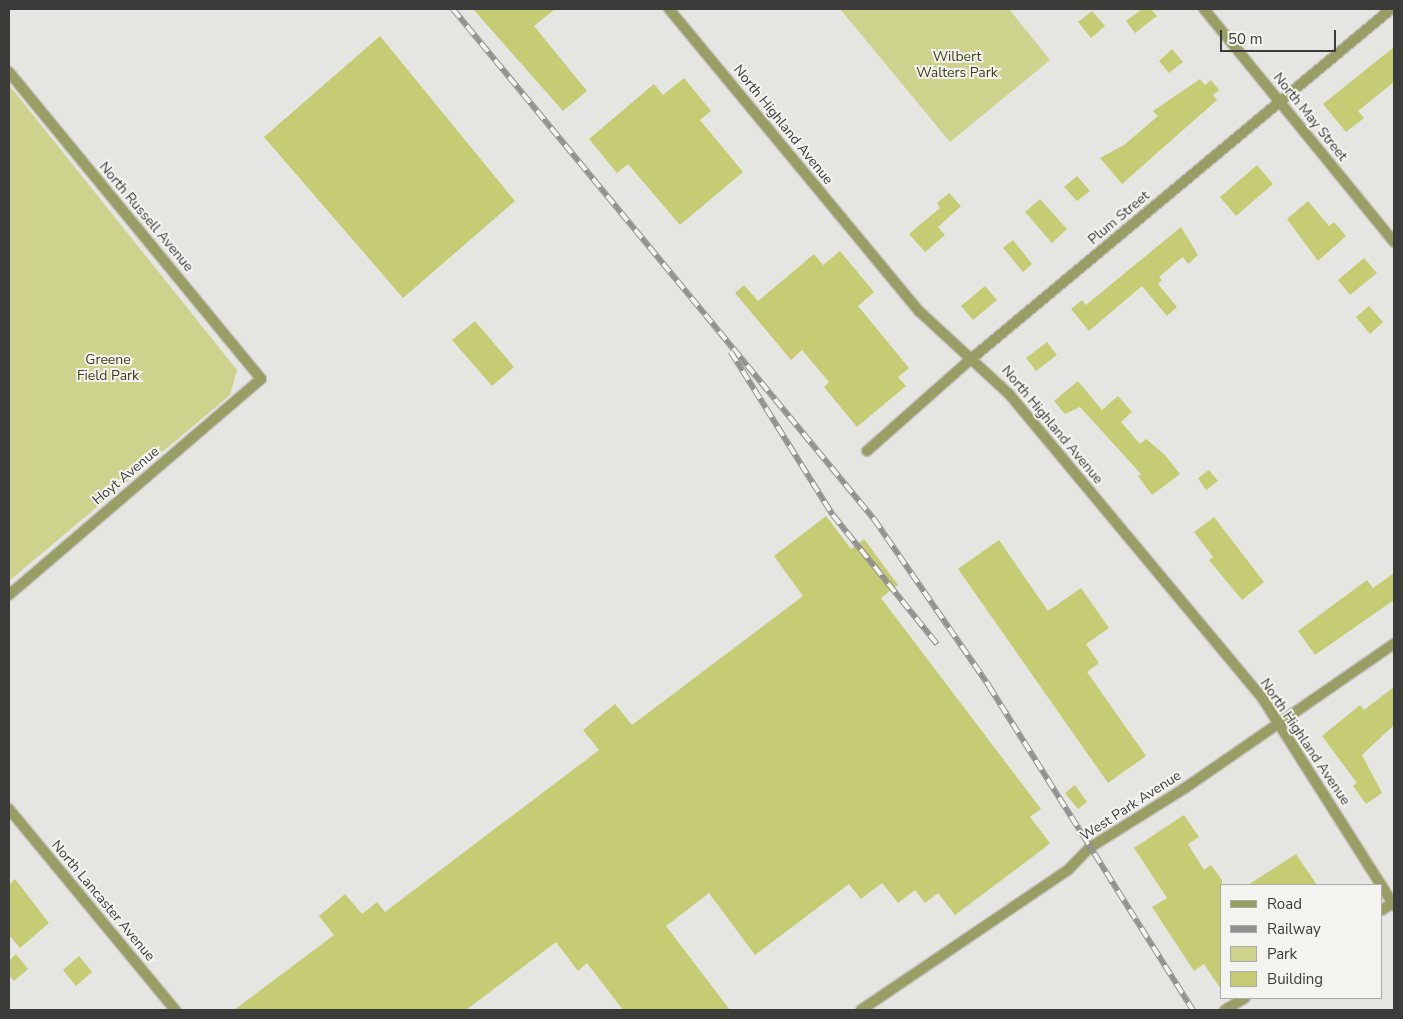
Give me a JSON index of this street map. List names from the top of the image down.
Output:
{
  "streets": {
    "street": [
      "North May Street",
      "North Highland Avenue",
      "North Russell Avenue",
      "Plum Street",
      "Hoyt Avenue",
      "West Park Avenue",
      "North Lancaster Avenue"
    ]
  },
  "crossings": [
    ["North May Street", "Plum Street"],
    ["North Highland Avenue", "Plum Street"],
    ["North Highland Avenue", "West Park Avenue"],
    ["North Russell Avenue", "Hoyt Avenue"]
  ],
  "parks": ["Wilbert Walters Park", "Greene Field Park"],
  "legend": [
    "Road",
    "Railway",
    "Park",
    "Building"
  ],
  "scale_bar": "50 m"
}
